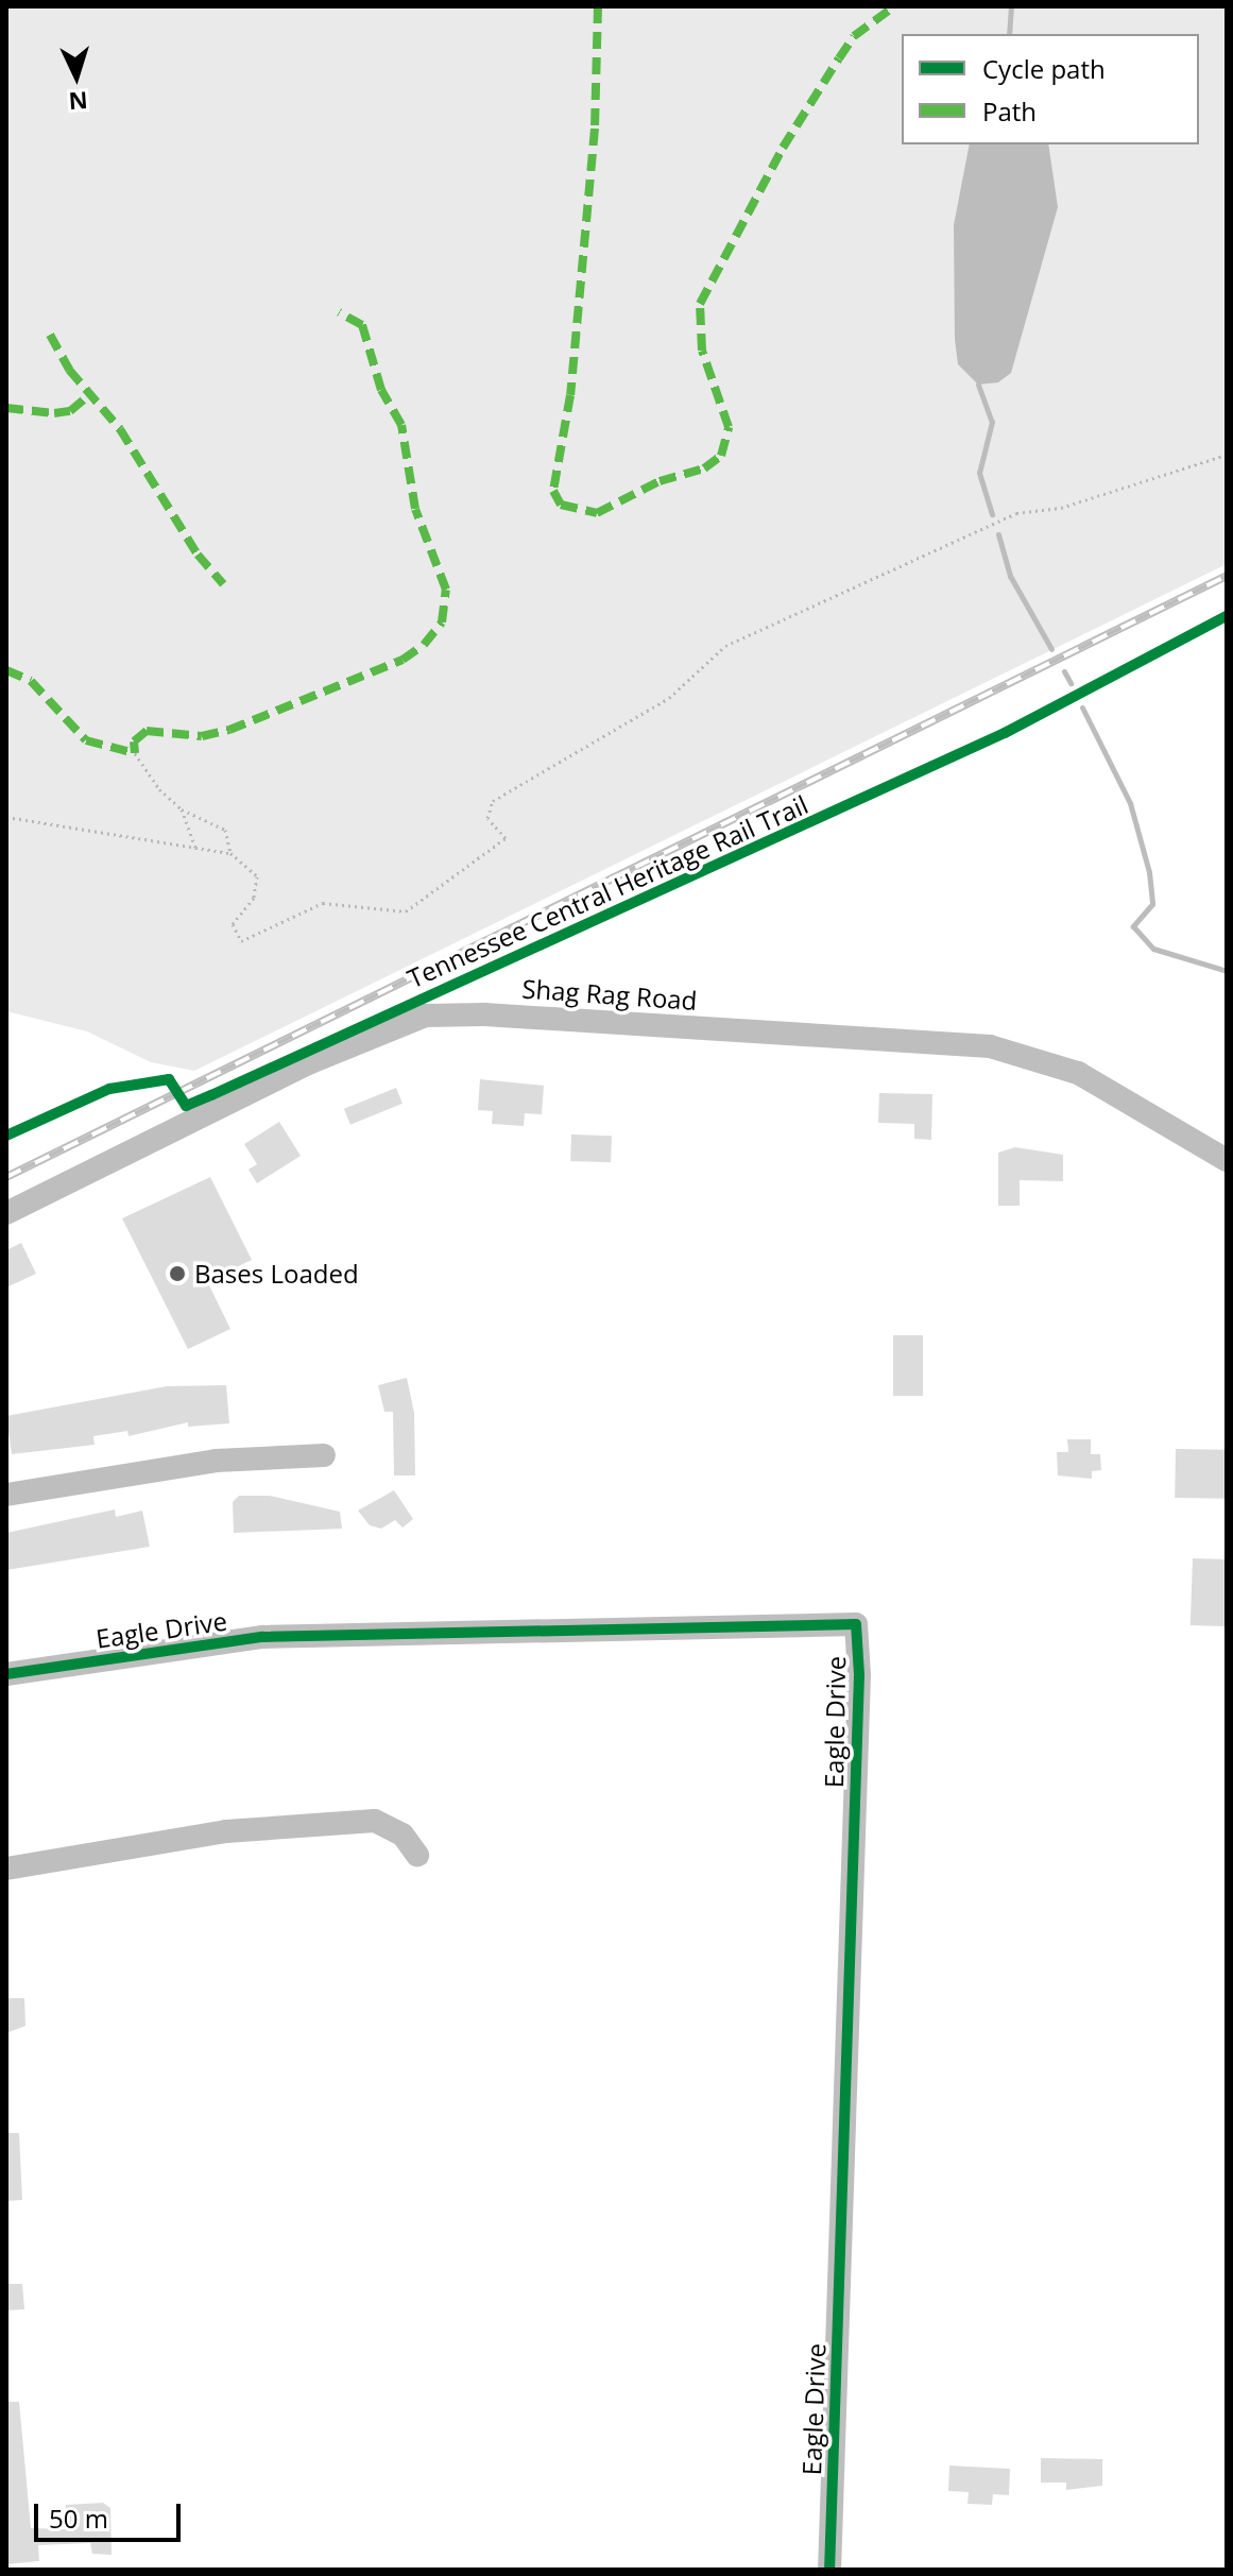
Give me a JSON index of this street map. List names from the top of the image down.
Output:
{
  "streets": {
    "street": ["Shag Rag Road", "Eagle Drive"],
    "cycle path": ["Tennessee Central Heritage Rail Trail"]
  },
  "places": ["Bases Loaded"],
  "legend": ["Cycle path", "Path"],
  "scale_bar": "50 m",
  "north": "bottom"
}
